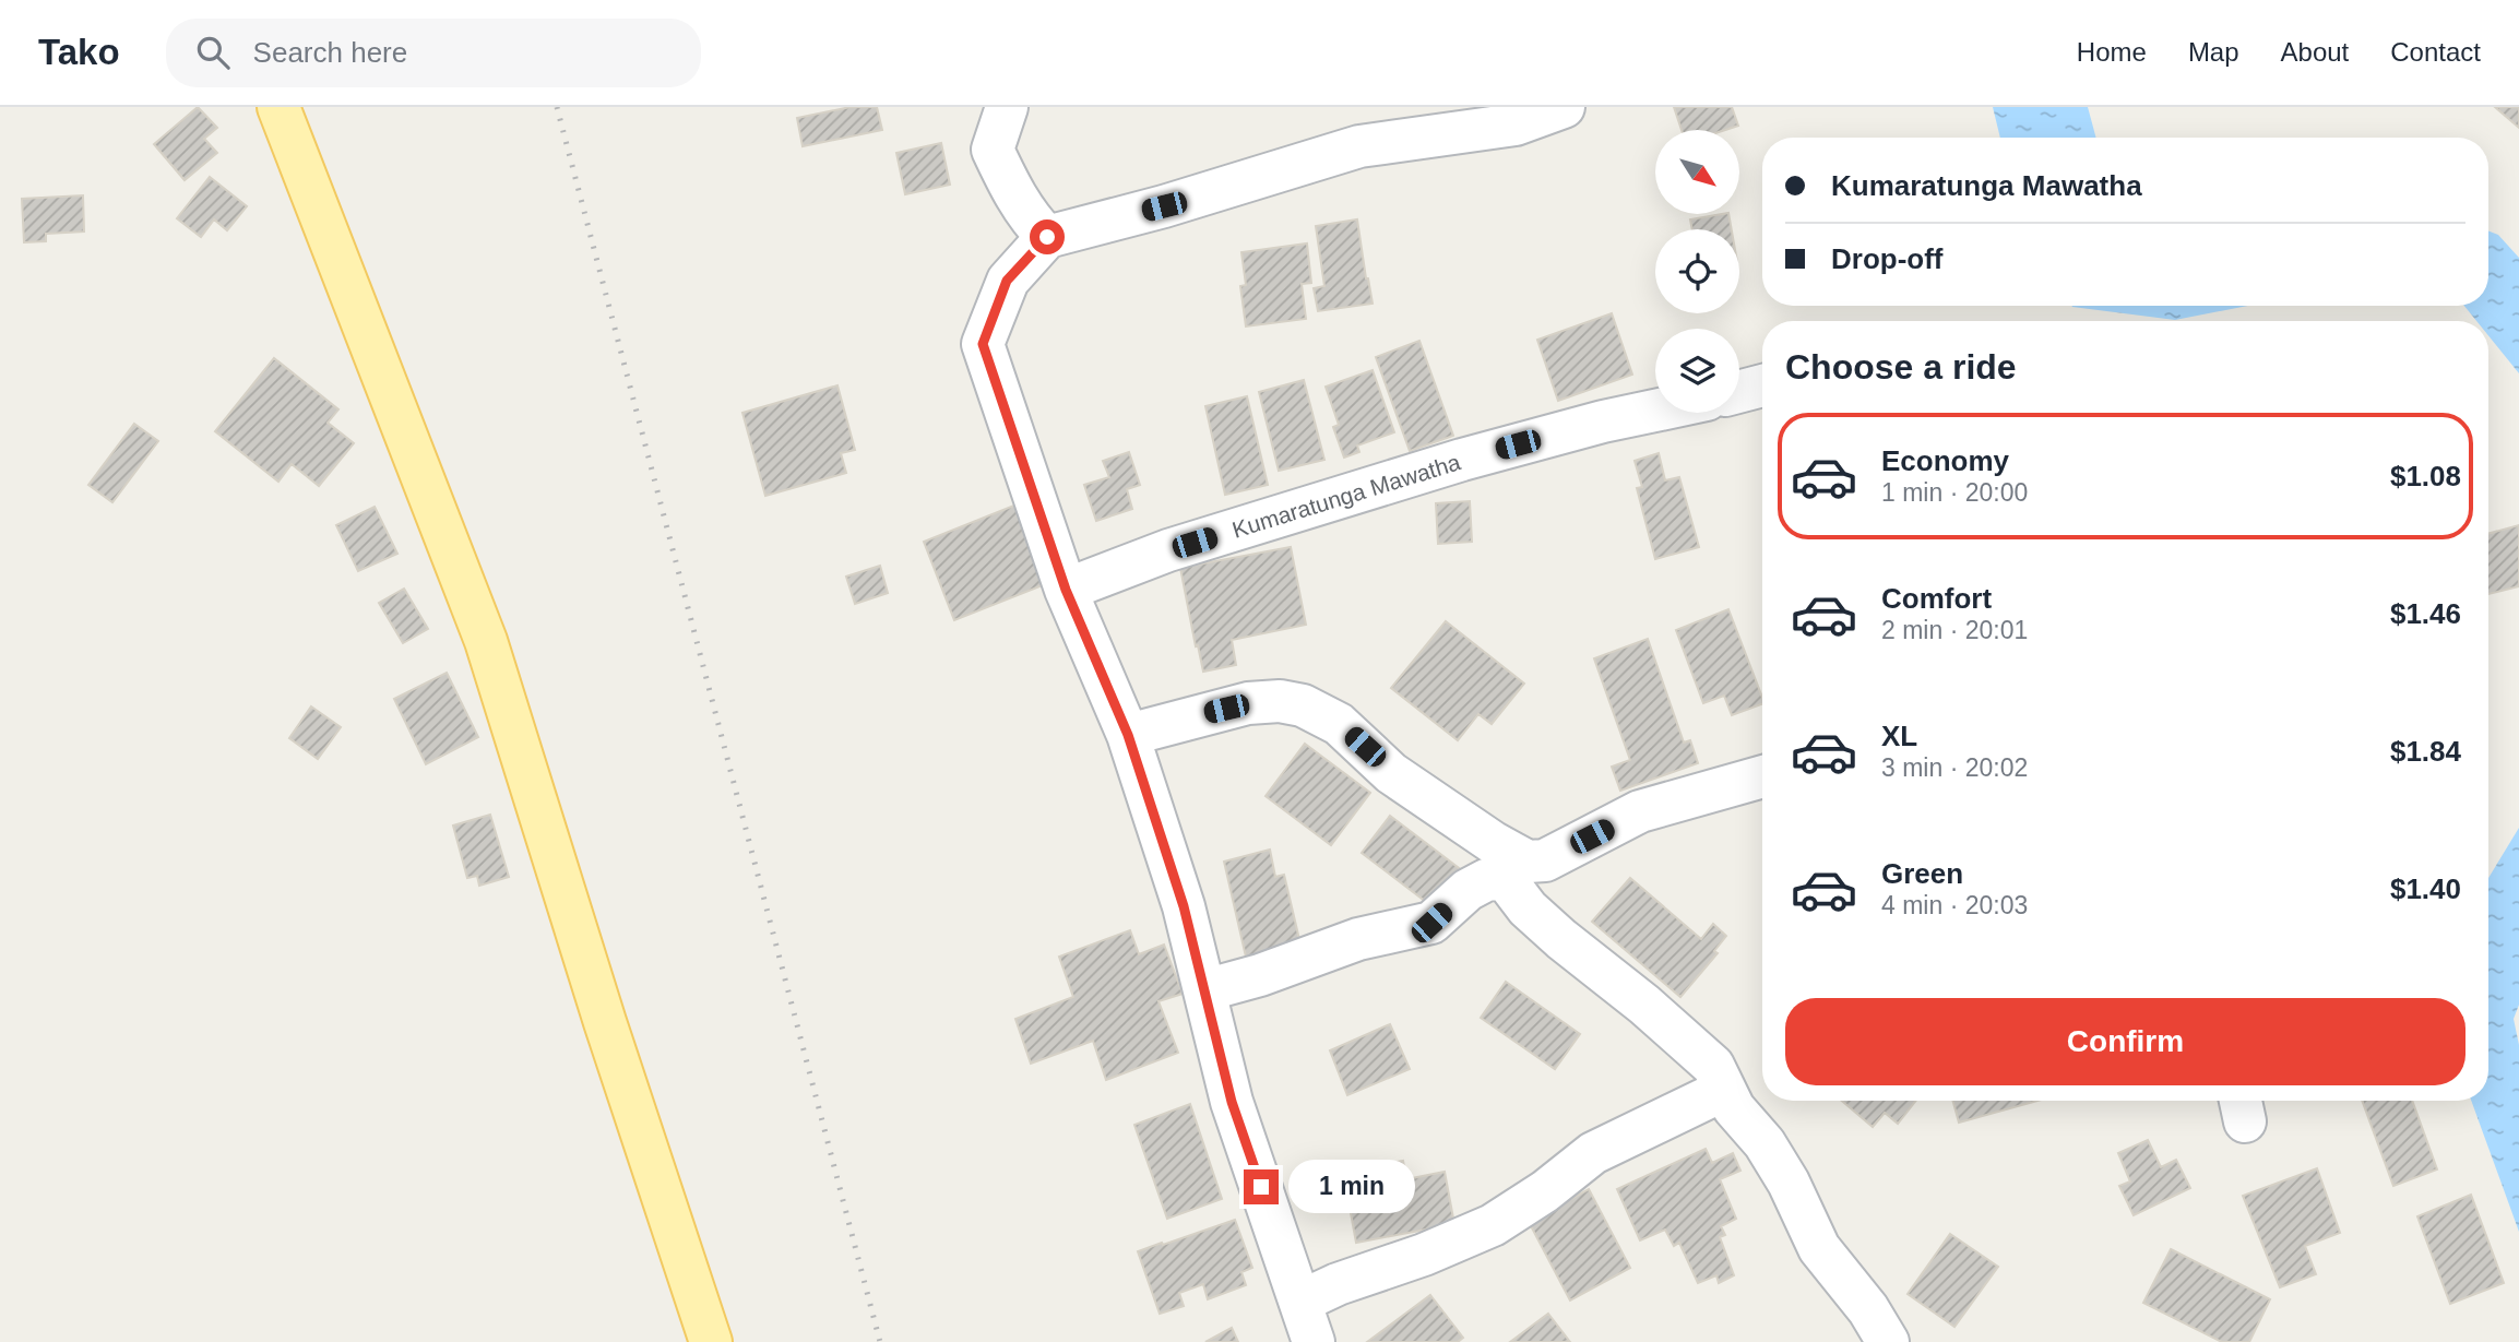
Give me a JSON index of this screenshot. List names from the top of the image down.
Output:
{
  "streets": {
    "street": ["Kumaratunga Mawatha"]
  },
  "north": "bottom right",
  "page": {
    "header": "Tako",
    "search": "Search here",
    "nav": [
      "Home",
      "Map",
      "About",
      "Contact"
    ],
    "banner": ["Kumaratunga Mawatha", "Drop-off"],
    "heading": "Choose a ride",
    "list": [
      {
        "name": "Economy",
        "note": "1 min · 20:00",
        "value": "$1.08"
      },
      {
        "name": "Comfort",
        "note": "2 min · 20:01",
        "value": "$1.46"
      },
      {
        "name": "XL",
        "note": "3 min · 20:02",
        "value": "$1.84"
      },
      {
        "name": "Green",
        "note": "4 min · 20:03",
        "value": "$1.40"
      }
    ],
    "buttons": "Confirm",
    "bubble": "1 min"
  }
}
